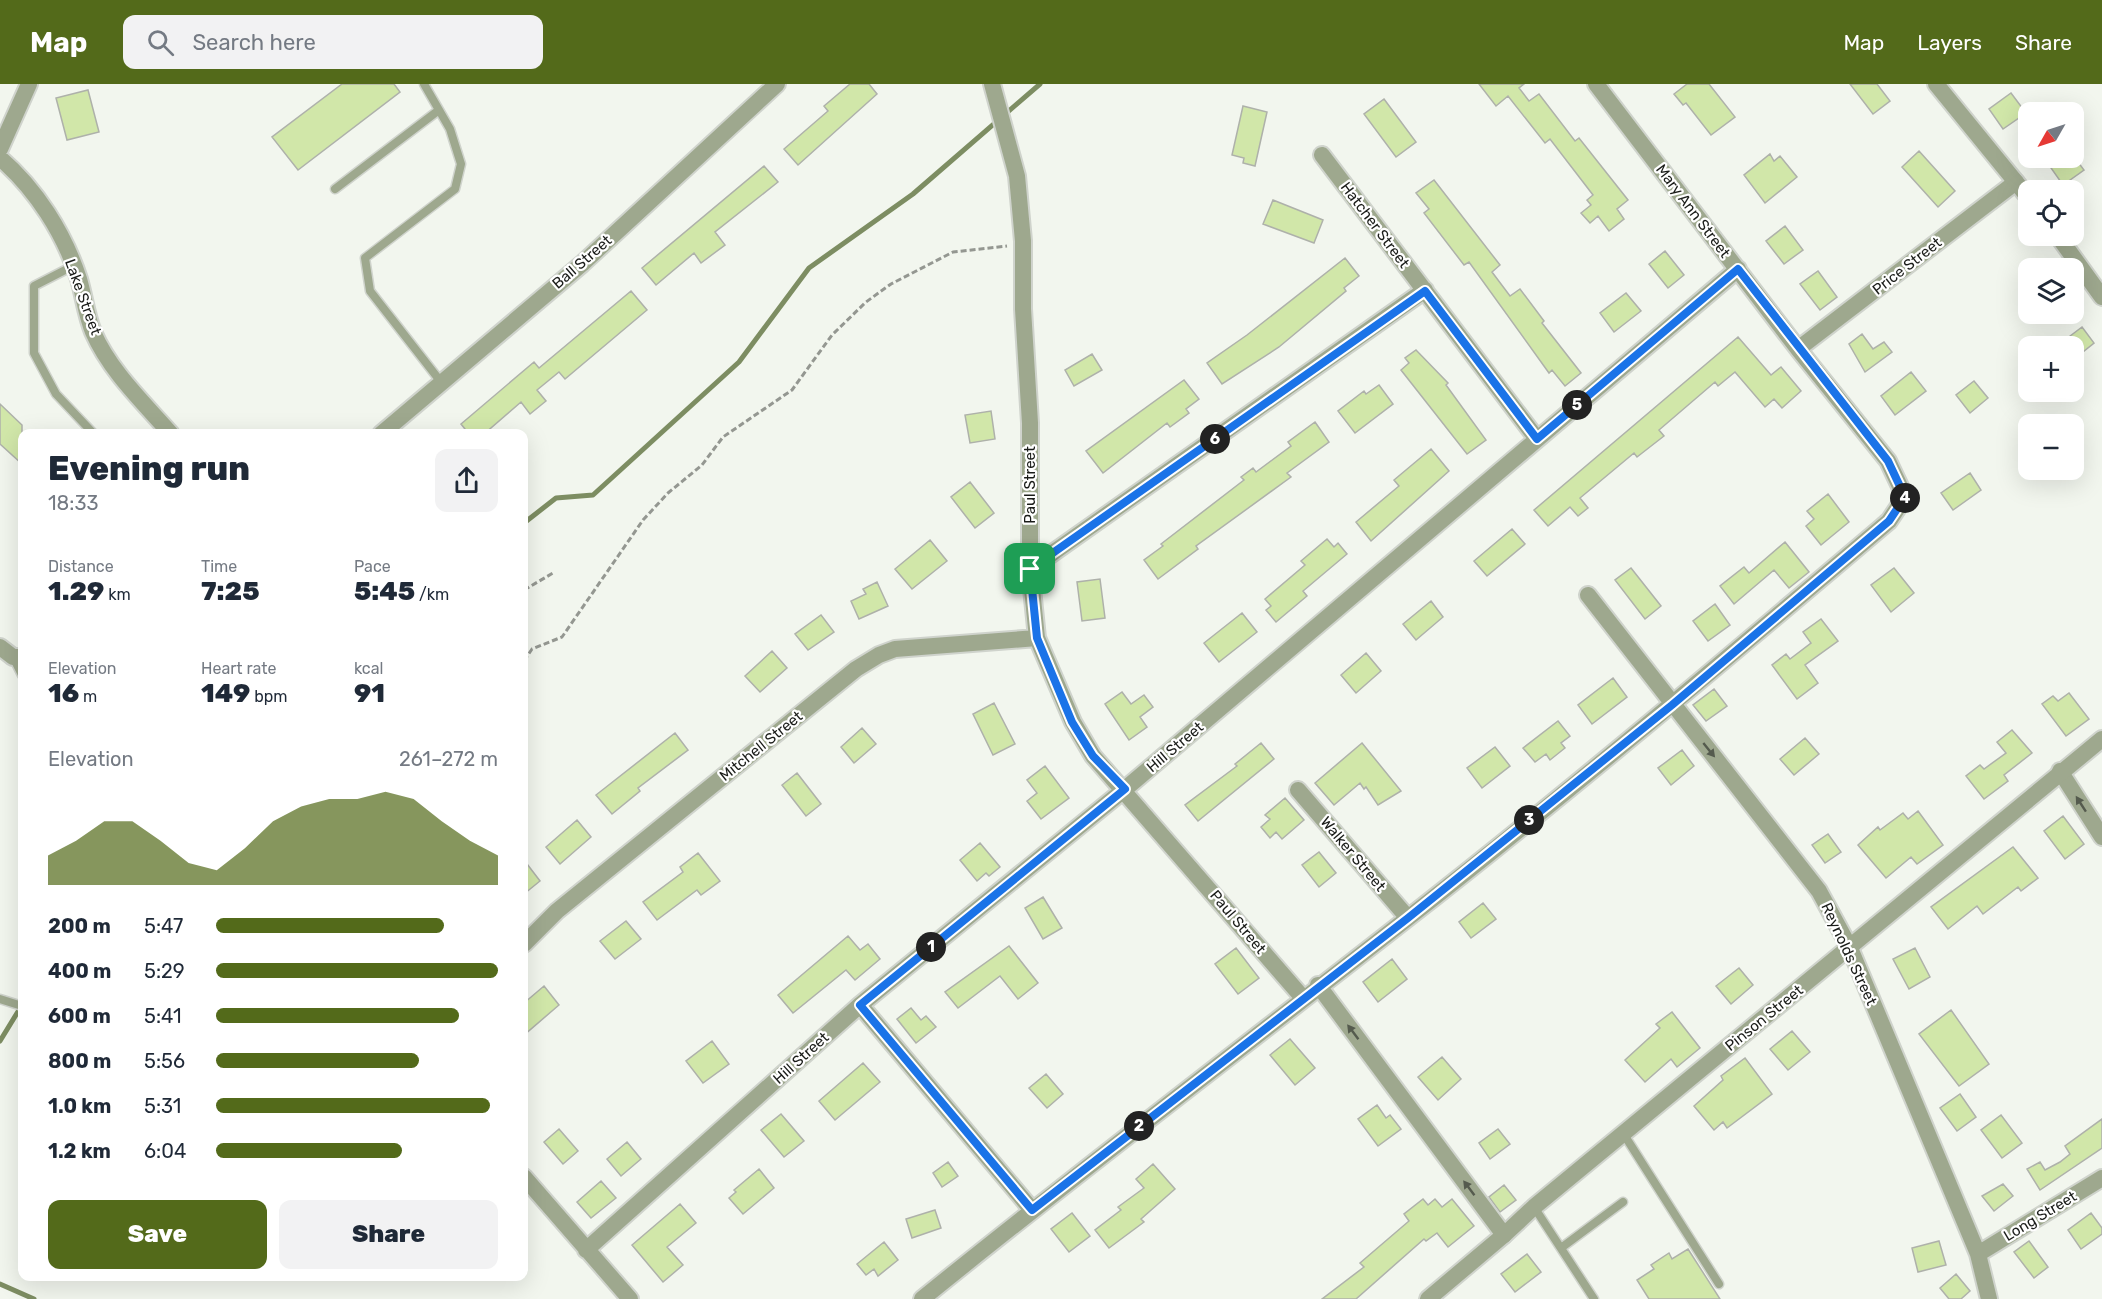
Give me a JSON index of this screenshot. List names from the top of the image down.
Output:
{
  "streets": {
    "street": [
      "Mary Ann Street",
      "Hatcher Street",
      "Ball Street",
      "Price Street",
      "Lake Street",
      "Paul Street",
      "Mitchell Street",
      "Hill Street",
      "Walker Street",
      "Reynolds Street",
      "Pinson Street",
      "Long Street"
    ]
  },
  "crossings": [
    ["Mary Ann Street", "Price Street"],
    ["Mary Ann Street", "Hill Street"],
    ["Mary Ann Street", "Reynolds Street"],
    ["Hatcher Street", "Hill Street"],
    ["Paul Street", "Mitchell Street"],
    ["Paul Street", "Hill Street"],
    ["Reynolds Street", "Pinson Street"],
    ["Reynolds Street", "Long Street"]
  ],
  "one_way": ["Reynolds Street"],
  "north": "bottom left",
  "page": {
    "header": "Map",
    "search": "Search here",
    "nav": ["Map", "Layers", "Share"],
    "map_buttons": ["+", "−"],
    "pins": [
      "5",
      "6",
      "4",
      "3",
      "1",
      "2"
    ],
    "heading": ["Evening run", "18:33"],
    "stats": [
      ["Distance", "1.29 km"],
      ["Time", "7:25"],
      ["Pace", "5:45 /km"],
      ["Elevation", "16 m"],
      ["Heart rate", "149 bpm"],
      ["kcal", "91"]
    ],
    "chart": ["Elevation", "261–272 m"],
    "list": [
      {
        "name": "200 m",
        "note": "5:47"
      },
      {
        "name": "400 m",
        "note": "5:29"
      },
      {
        "name": "600 m",
        "note": "5:41"
      },
      {
        "name": "800 m",
        "note": "5:56"
      },
      {
        "name": "1.0 km",
        "note": "5:31"
      },
      {
        "name": "1.2 km",
        "note": "6:04"
      }
    ],
    "buttons": ["Save", "Share"]
  }
}
